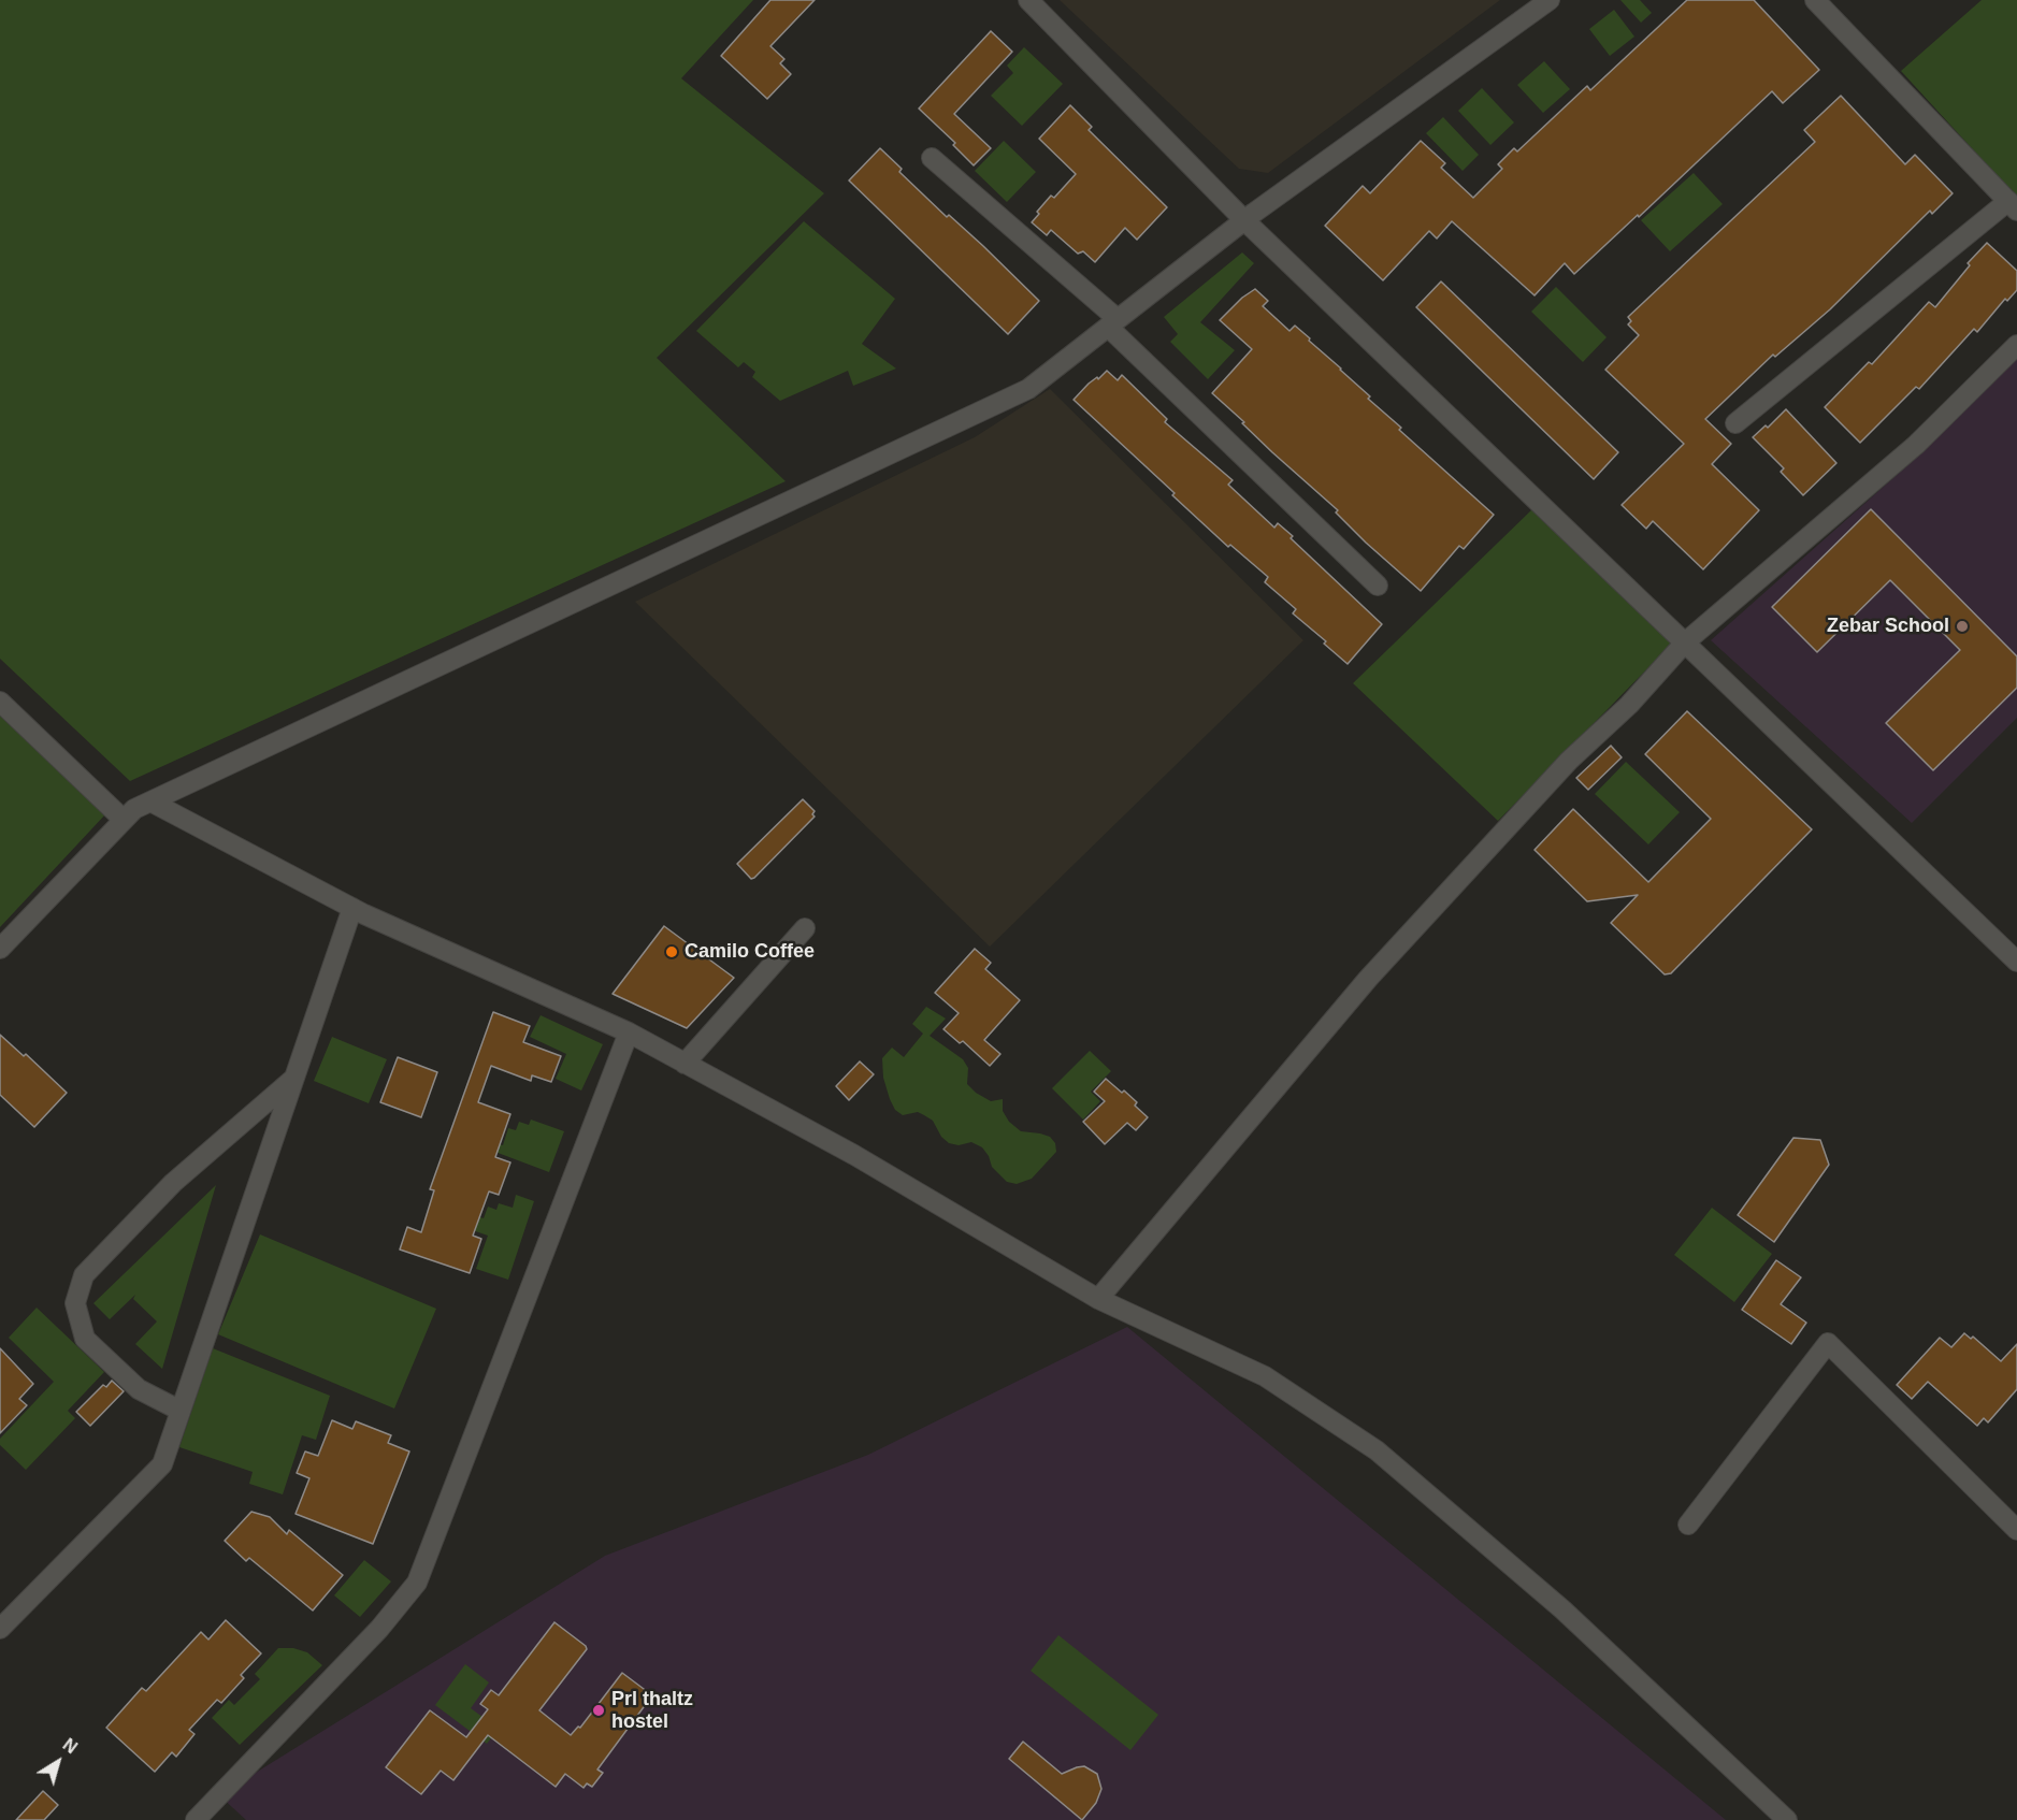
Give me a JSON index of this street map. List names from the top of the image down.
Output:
{
  "places": ["Zebar School", "Camilo Coffee", "Prl thaltz hostel"],
  "north": "top right"
}
